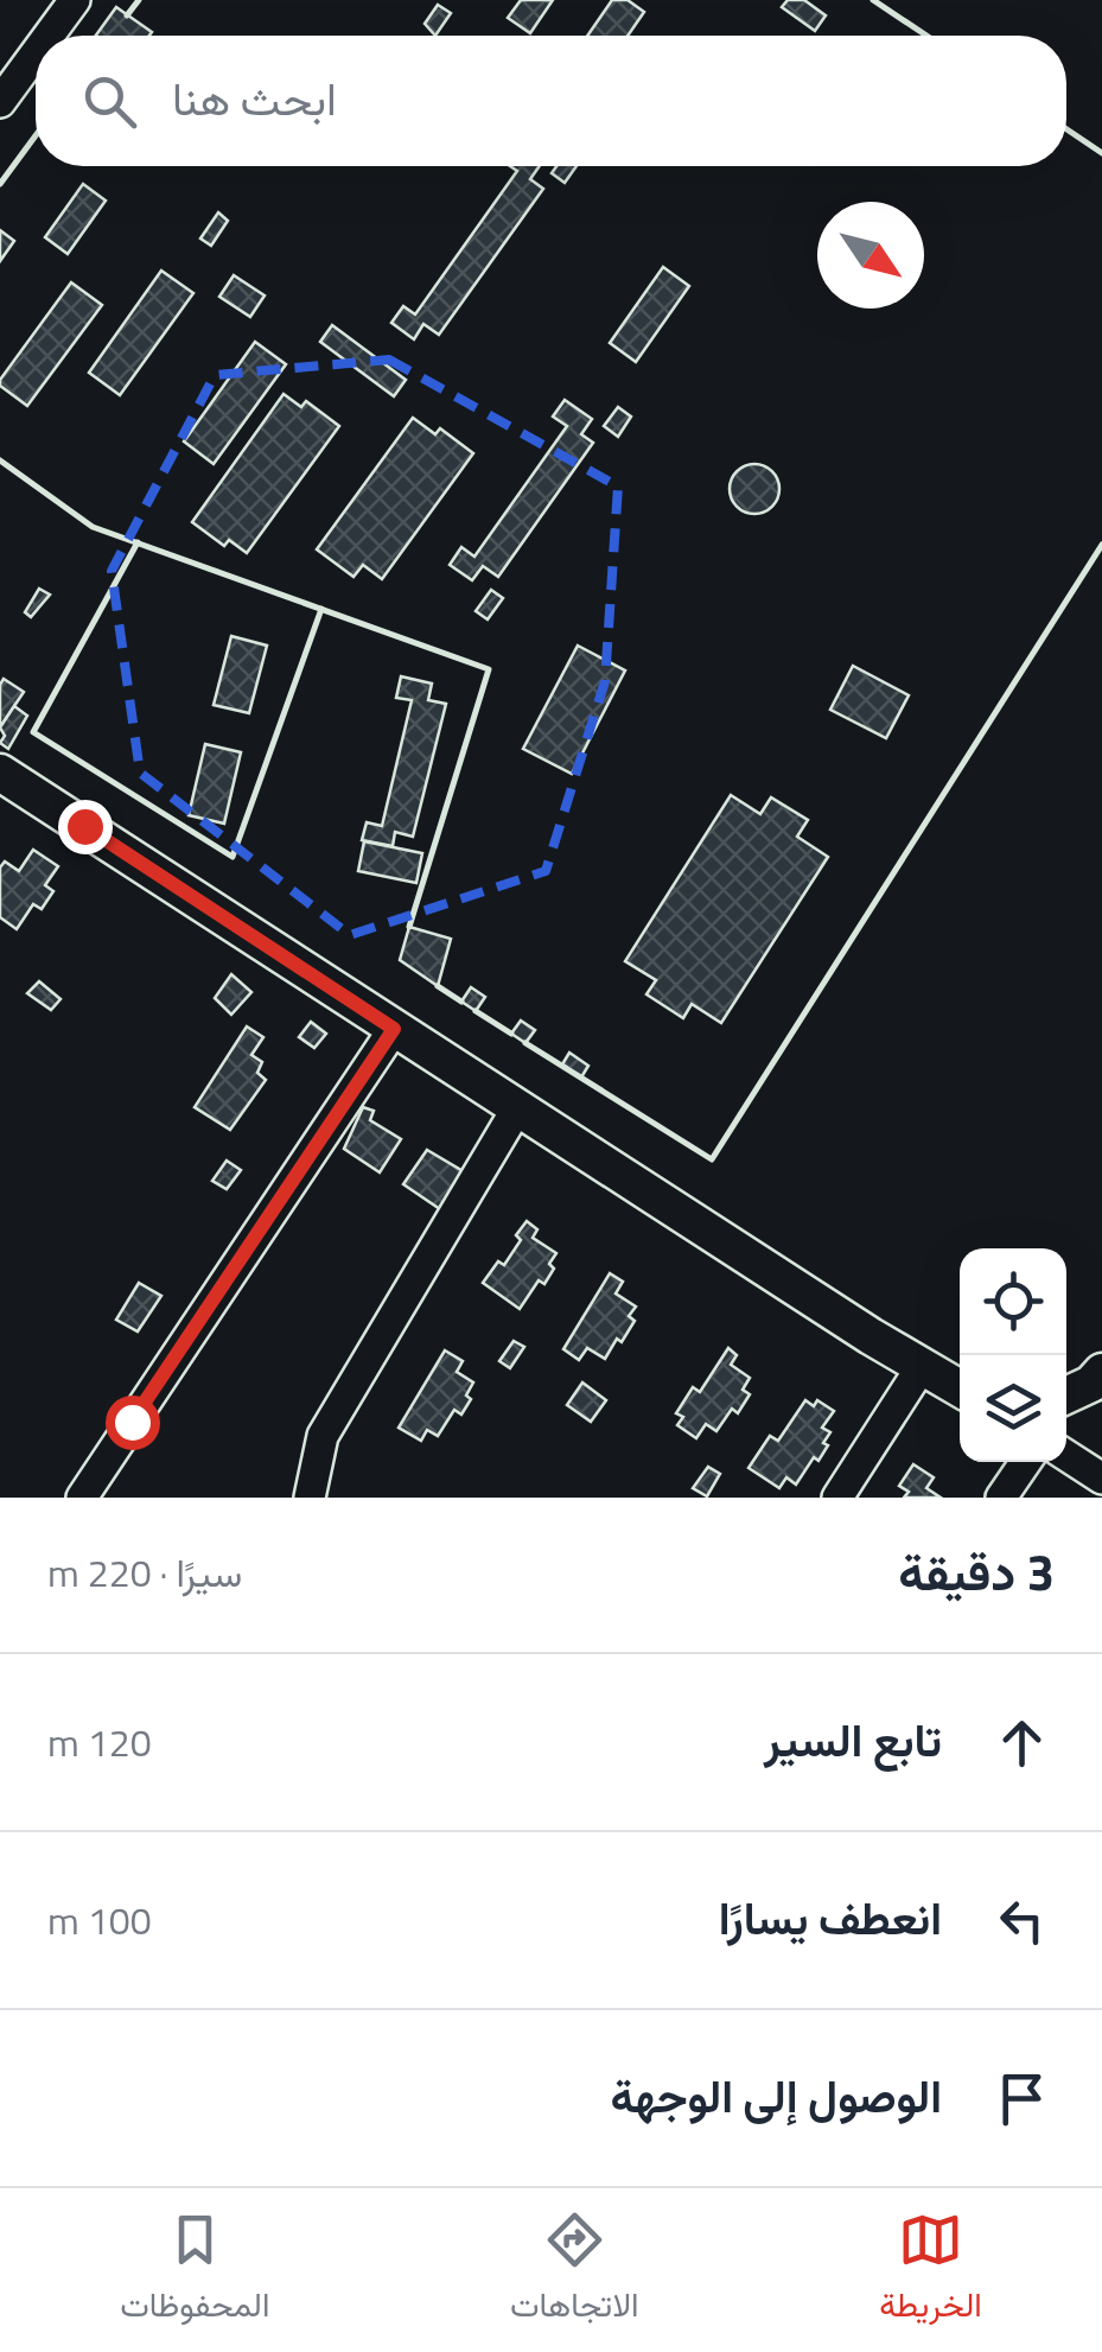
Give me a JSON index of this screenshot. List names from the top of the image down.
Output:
{
  "north": "bottom right",
  "page": {
    "search": "ابحث هنا",
    "heading": ["3 دقيقة", "سيرًا · 220 m"],
    "list": [
      ["تابع السير", "120 m"],
      ["انعطف يسارًا", "100 m"],
      "الوصول إلى الوجهة"
    ],
    "nav": ["الخريطة", "الاتجاهات", "المحفوظات"]
  }
}
